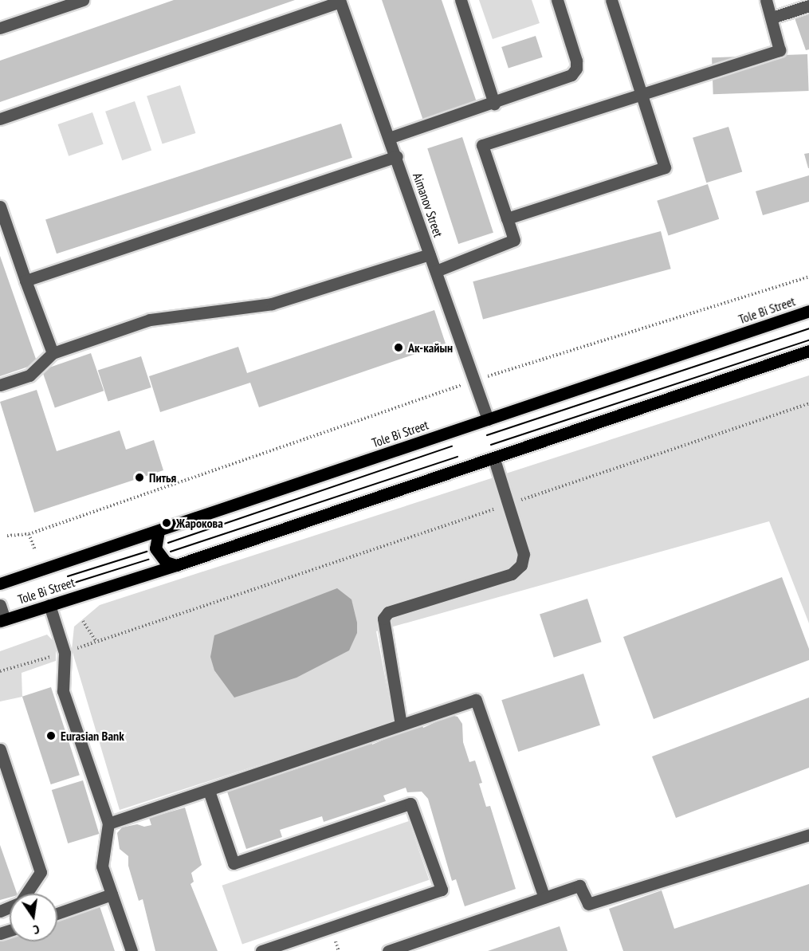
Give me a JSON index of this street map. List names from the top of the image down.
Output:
{
  "streets": {
    "main road": ["Tole Bi Street"],
    "street": ["Aimanov Street"]
  },
  "crossings": [
    ["Aimanov Street", "Tole Bi Street"]
  ],
  "places": [
    "Ак-кайын",
    "Питья",
    "Жарокова",
    "Eurasian Bank"
  ],
  "north": "bottom"
}
